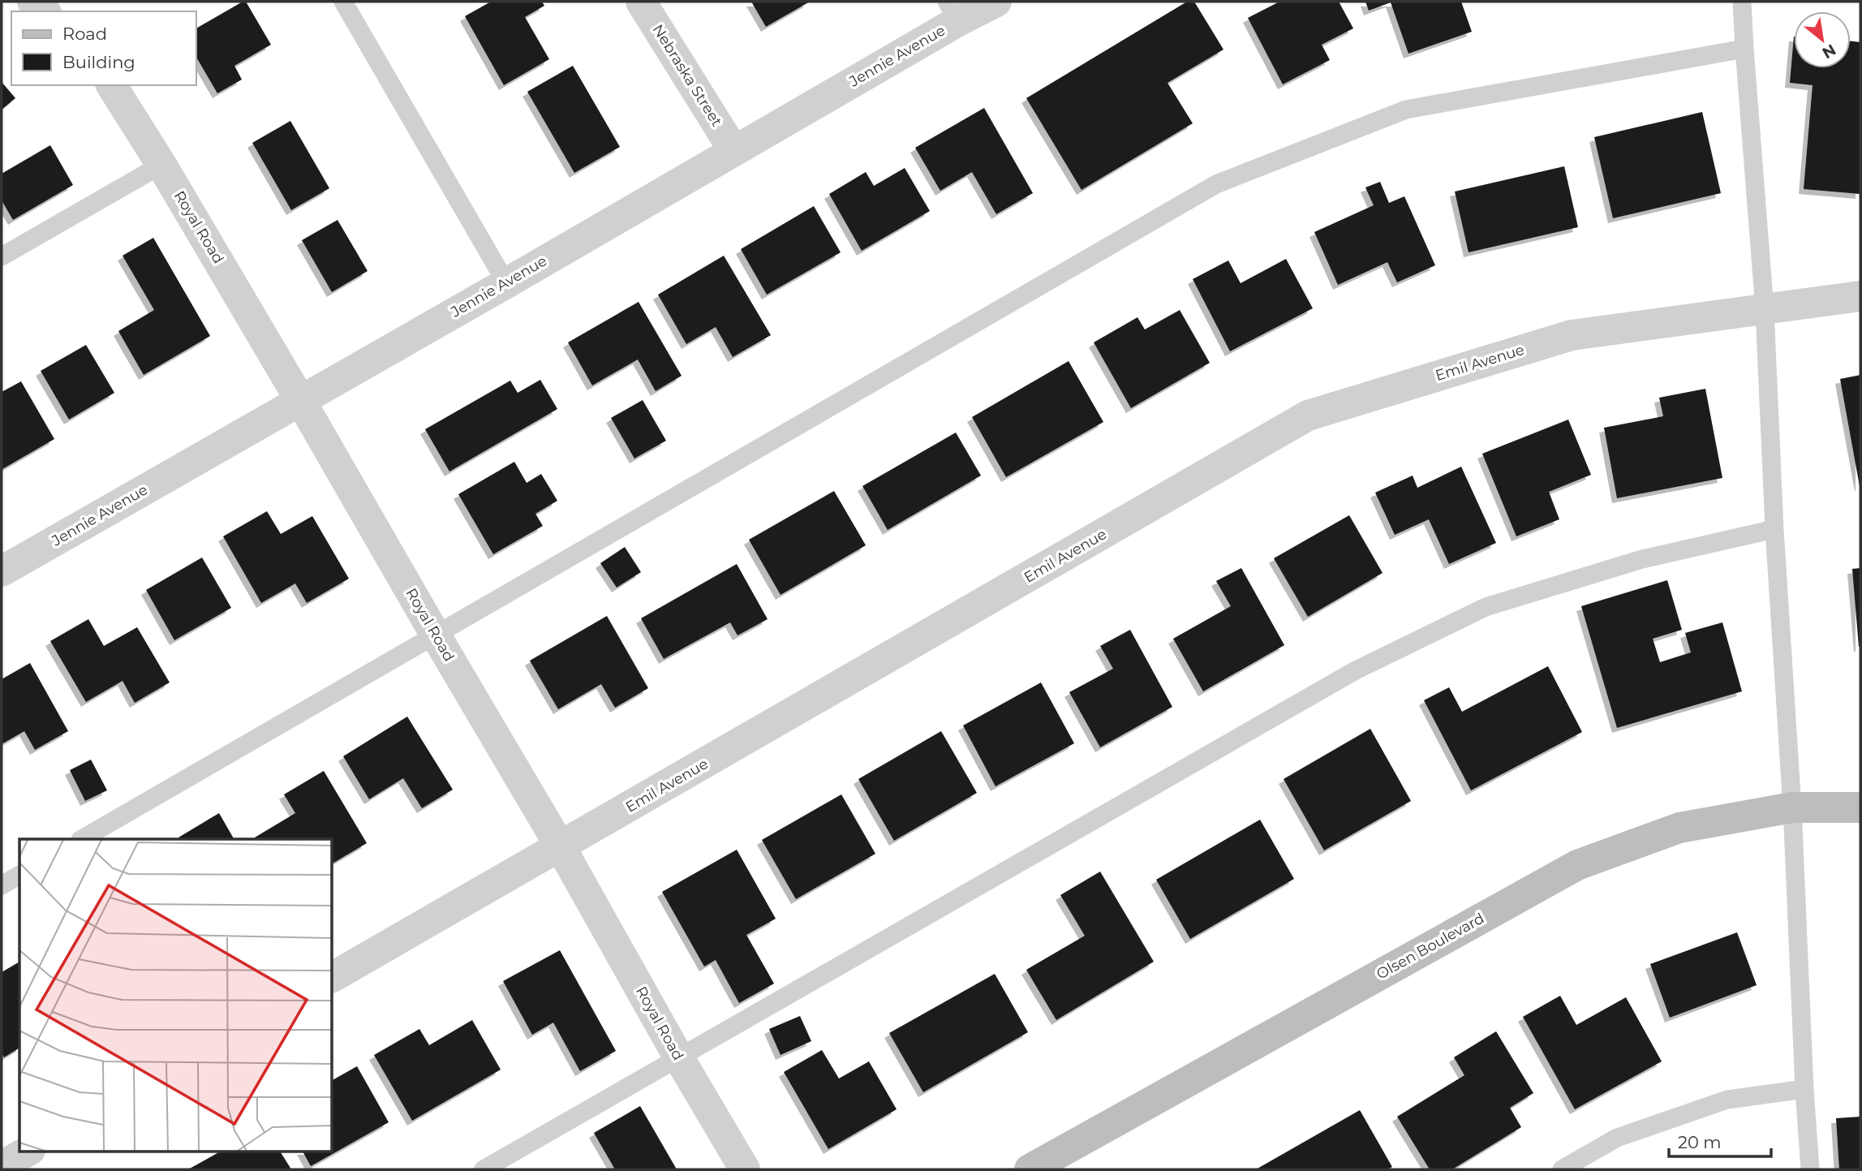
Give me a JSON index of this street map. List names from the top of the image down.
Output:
{
  "streets": {
    "main road": ["Olsen Boulevard"],
    "street": [
      "Jennie Avenue",
      "Nebraska Street",
      "Royal Road",
      "Emil Avenue"
    ]
  },
  "crossings": [
    ["Jennie Avenue", "Nebraska Street"],
    ["Jennie Avenue", "Royal Road"],
    ["Royal Road", "Emil Avenue"]
  ],
  "legend": ["Road", "Building"],
  "scale_bar": "20 m",
  "north": "bottom right"
}
